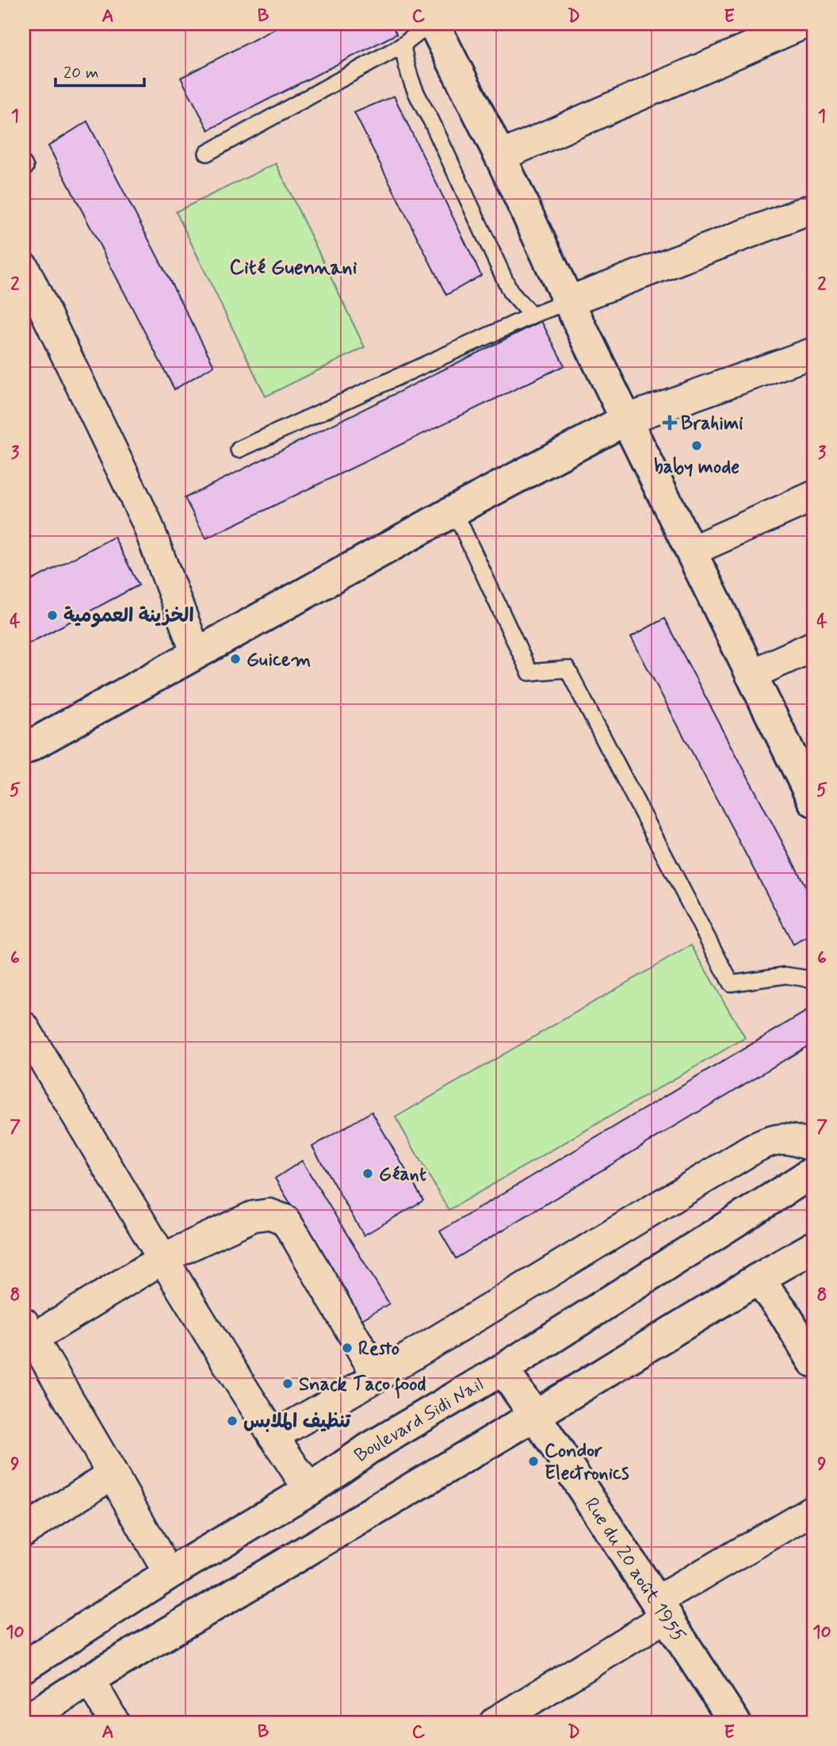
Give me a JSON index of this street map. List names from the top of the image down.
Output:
{
  "streets": {
    "street": ["Boulevard Sidi Nail", "Rue du 20 août 1955"]
  },
  "crossings": [
    ["Boulevard Sidi Nail", "Rue du 20 août 1955"]
  ],
  "districts": ["Cité Guennani"],
  "places": {
    "health": ["Brahimi"],
    "other": [
      "baby mode",
      "الخزينة العمومية",
      "Guicem",
      "Géant",
      "Resto",
      "Snack Taco food",
      "تنظيف الملابس",
      "Condor Electronics"
    ]
  },
  "scale_bar": "20 m",
  "grid": {
    "columns": [
      "A",
      "B",
      "C",
      "D",
      "E"
    ],
    "rows": [
      "1",
      "2",
      "3",
      "4",
      "5",
      "6",
      "7",
      "8",
      "9",
      "10"
    ]
  }
}
